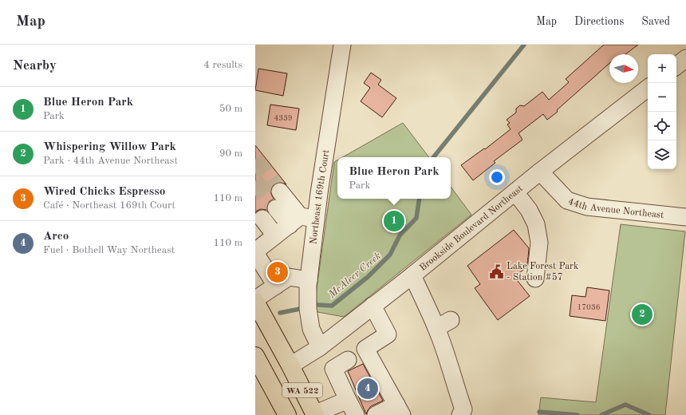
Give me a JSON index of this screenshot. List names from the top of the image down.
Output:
{
  "streets": {
    "main road": ["WA 522"],
    "street": ["Northeast 169th Court", "44th Avenue Northeast", "Brookside Boulevard Northeast"]
  },
  "crossings": [
    ["Northeast 169th Court", "Brookside Boulevard Northeast"],
    ["44th Avenue Northeast", "Brookside Boulevard Northeast"],
    ["Brookside Boulevard Northeast", "WA 522"]
  ],
  "water": ["McAleer Creek"],
  "places": {
    "public building": ["Lake Forest Park - Station #57"]
  },
  "house_numbers": ["4339", "17036"],
  "north": "right",
  "page": {
    "header": "Map",
    "nav": ["Map", "Directions", "Saved"],
    "heading": ["Nearby", "4 results"],
    "map_buttons": ["+", "−"],
    "list": [
      {
        "mark": "1",
        "name": "Blue Heron Park",
        "note": "Park",
        "value": "50 m"
      },
      {
        "mark": "2",
        "name": "Whispering Willow Park",
        "note": "Park · 44th Avenue Northeast",
        "value": "90 m"
      },
      {
        "mark": "3",
        "name": "Wired Chicks Espresso",
        "note": "Café · Northeast 169th Court",
        "value": "110 m"
      },
      {
        "mark": "4",
        "name": "Arco",
        "note": "Fuel · Bothell Way Northeast",
        "value": "110 m"
      }
    ],
    "popup": ["Blue Heron Park", "Park"],
    "pins": [
      "1",
      "3",
      "2",
      "4"
    ]
  }
}
